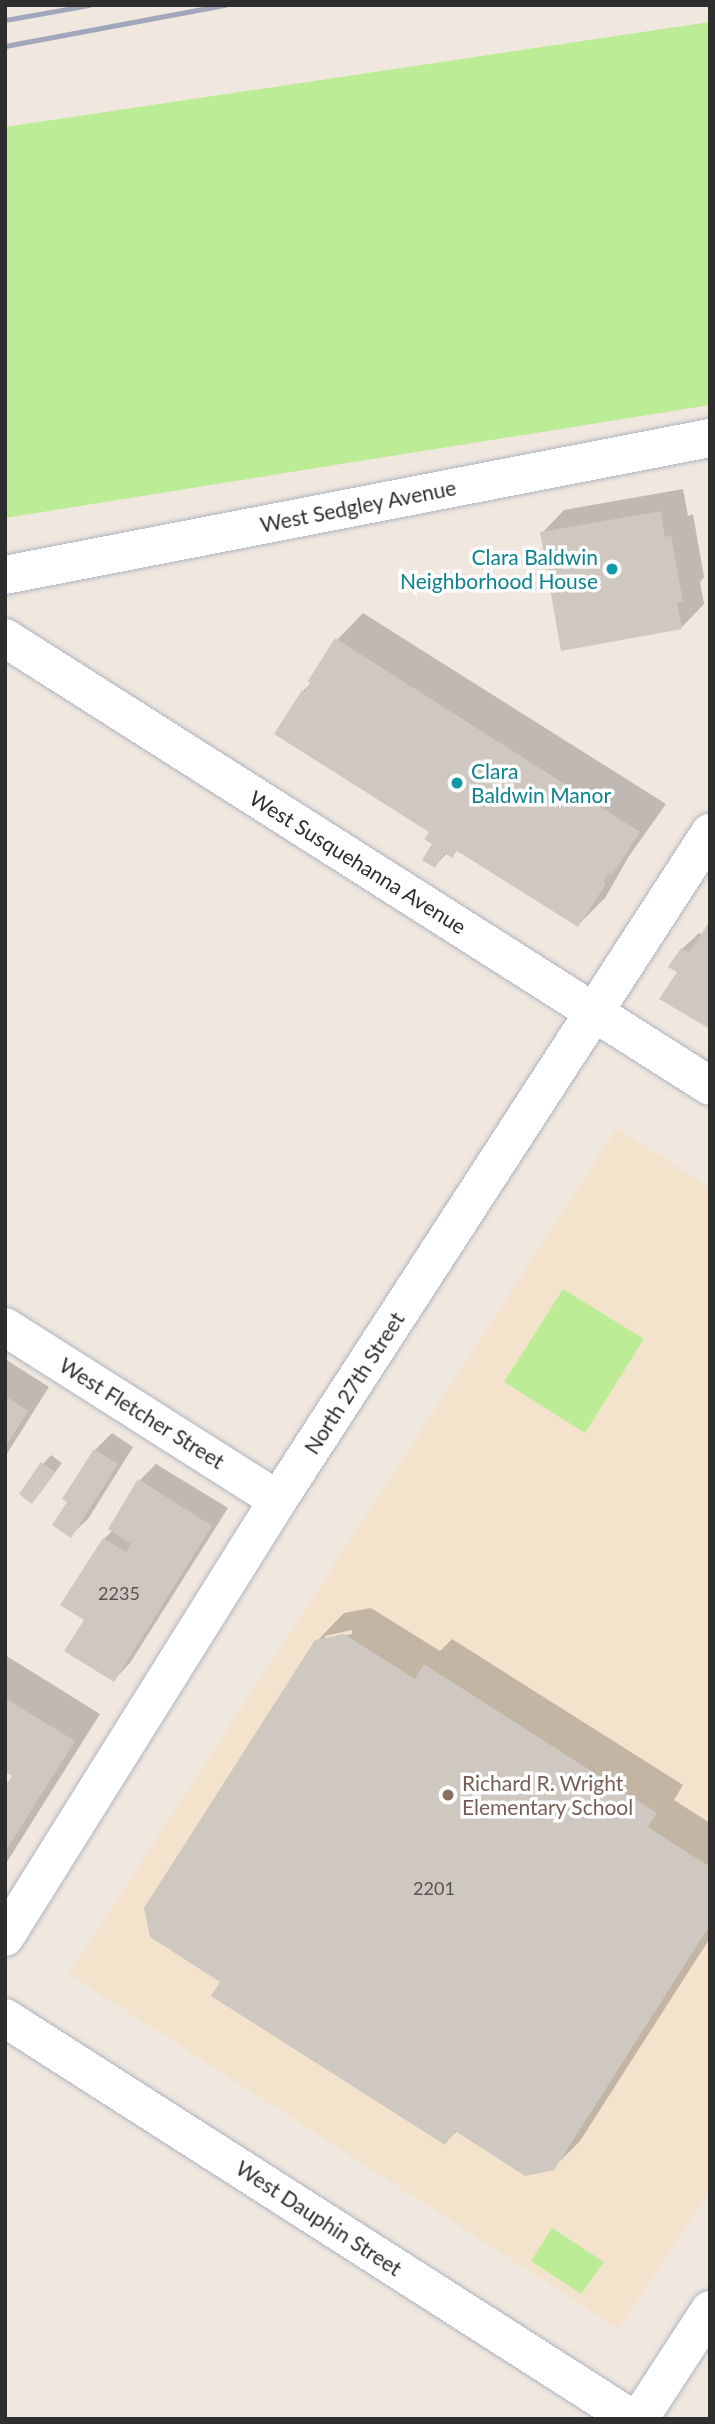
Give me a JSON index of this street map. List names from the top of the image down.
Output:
{
  "streets": {
    "street": [
      "West Sedgley Avenue",
      "West Susquehanna Avenue",
      "North 27th Street",
      "West Fletcher Street",
      "West Dauphin Street"
    ]
  },
  "crossings": [
    ["West Susquehanna Avenue", "North 27th Street"],
    ["North 27th Street", "West Fletcher Street"]
  ],
  "places": ["Clara Baldwin Neighborhood House", "Clara Baldwin Manor", "Richard R. Wright Elementary School"],
  "house_numbers": ["2235", "2201"]
}
